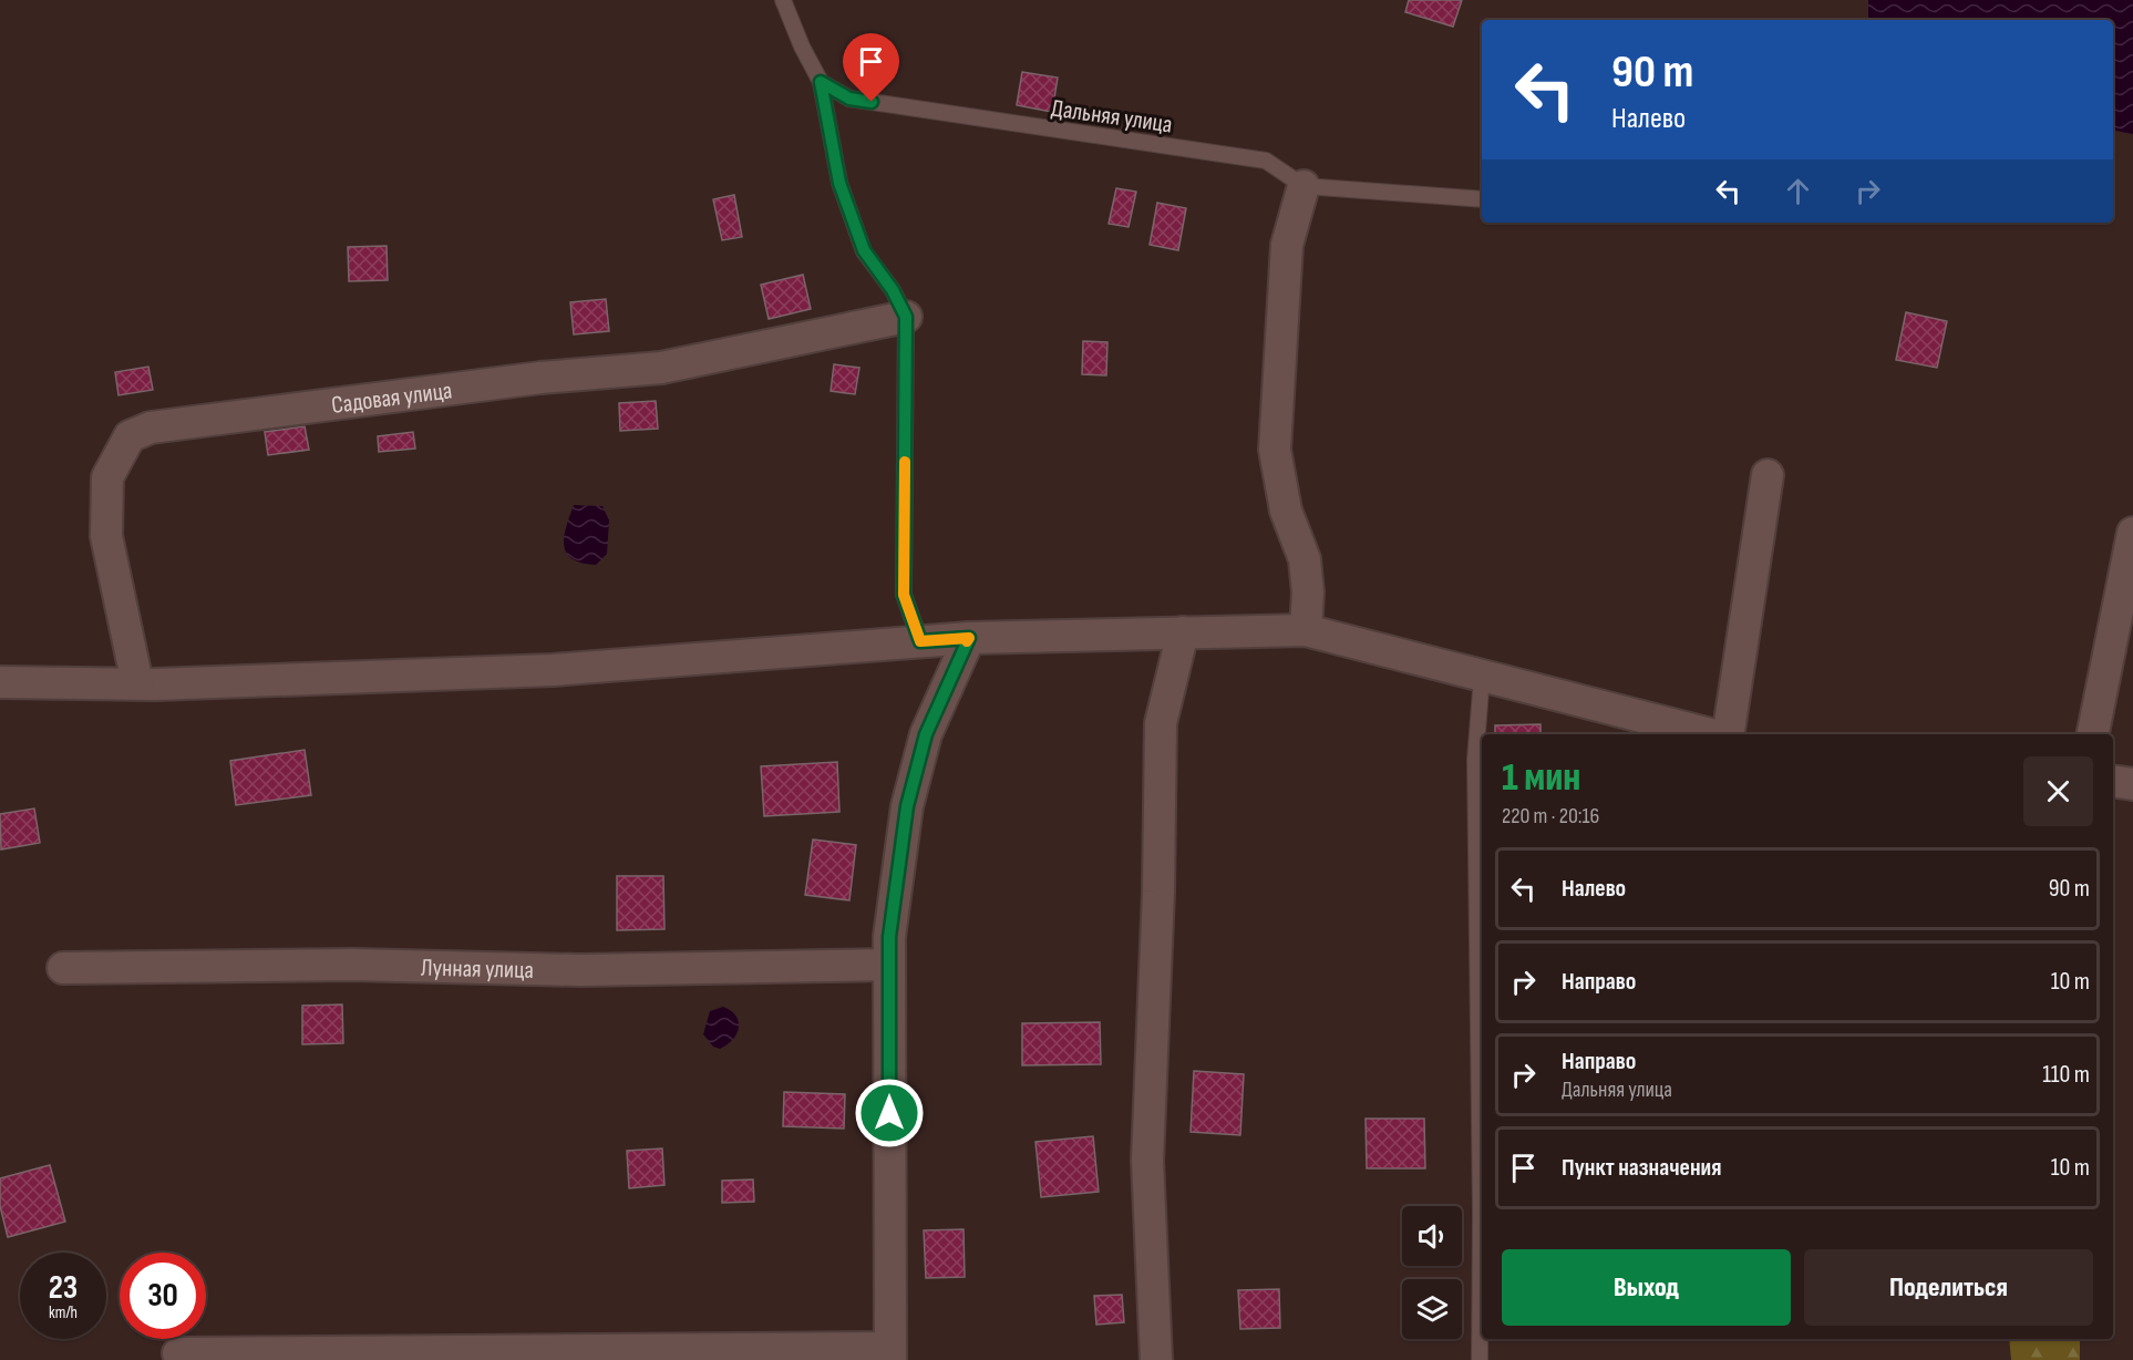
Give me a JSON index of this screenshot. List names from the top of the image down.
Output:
{
  "streets": {
    "street": ["Садовая улица", "Лунная улица"],
    "lane": ["Дальняя улица"]
  },
  "page": {
    "turn": ["90 m", "Налево"],
    "heading": ["1 мин", "220 m · 20:16"],
    "list": [
      {
        "name": "Налево",
        "value": "90 m"
      },
      {
        "name": "Направо",
        "value": "10 m"
      },
      {
        "name": "Направо",
        "note": "Дальняя улица",
        "value": "110 m"
      },
      {
        "name": "Пункт назначения",
        "value": "10 m"
      }
    ],
    "buttons": ["Выход", "Поделиться"],
    "speed": "23 km/h",
    "limit": "30"
  }
}
